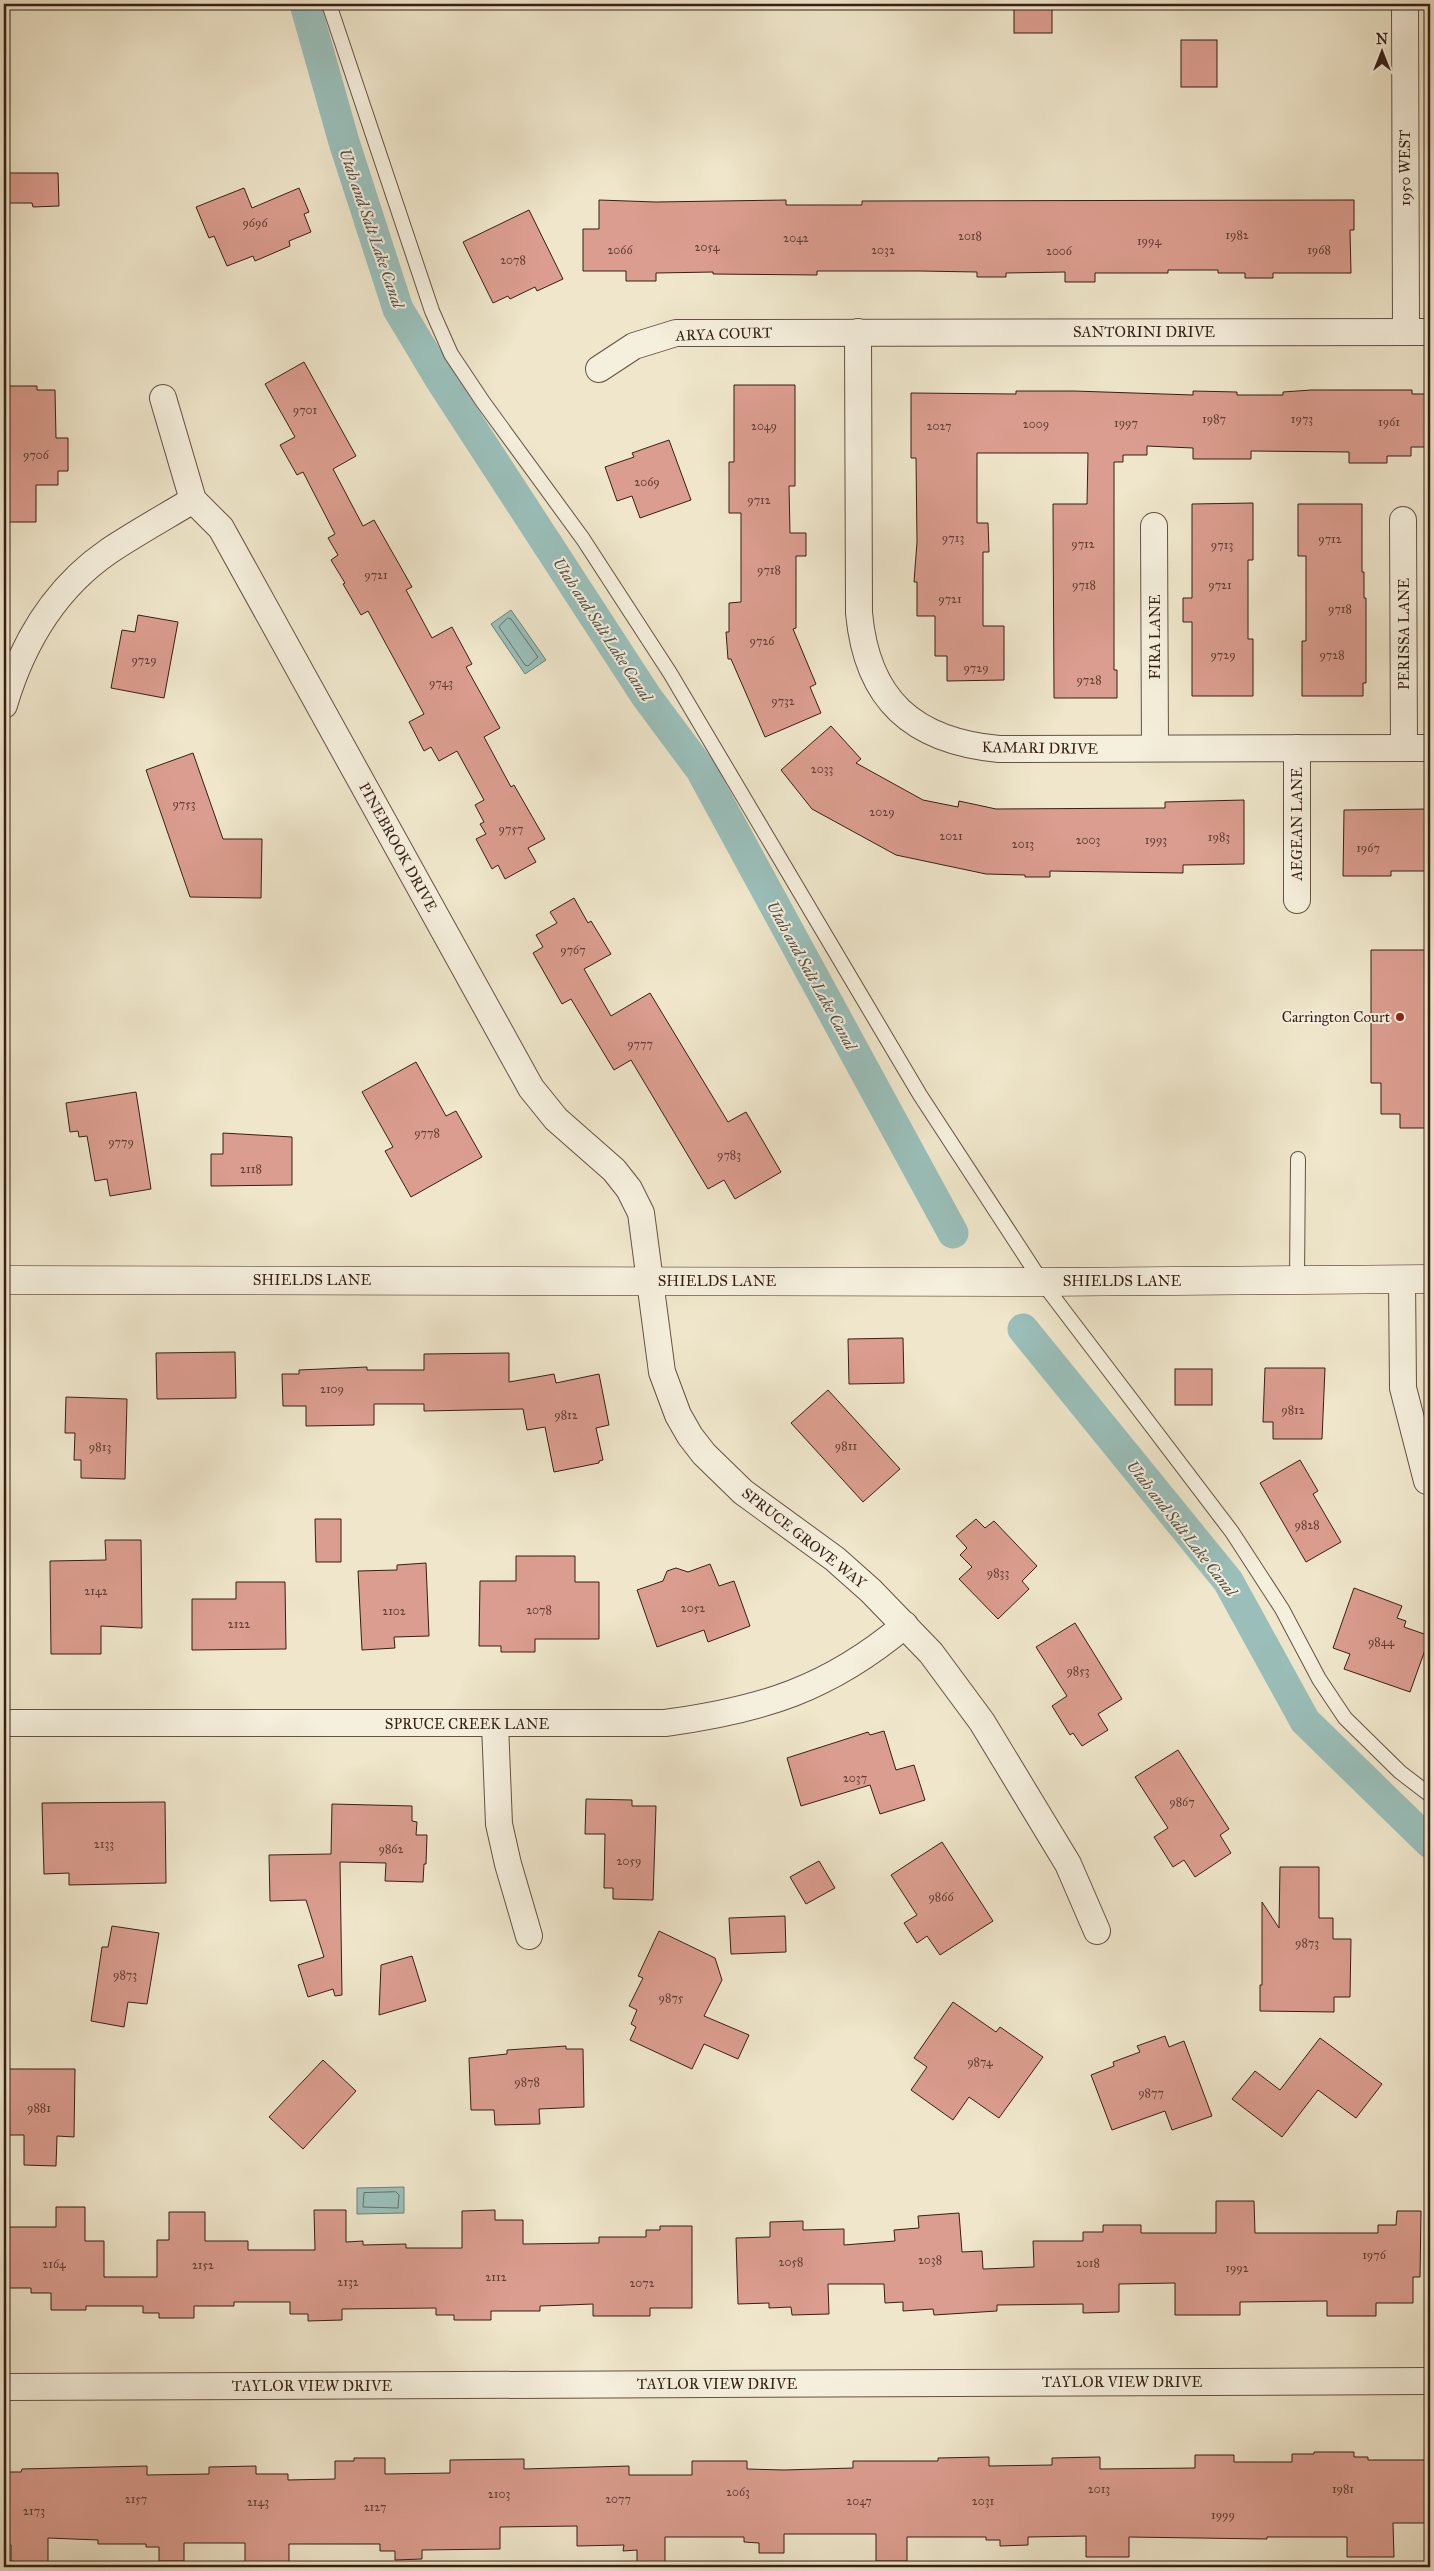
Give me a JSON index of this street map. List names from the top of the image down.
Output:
{
  "streets": {
    "main road": ["SHIELDS LANE"],
    "street": [
      "1950 WEST",
      "SANTORINI DRIVE",
      "ARYA COURT",
      "PERISSA LANE",
      "FIRA LANE",
      "KAMARI DRIVE",
      "AEGEAN LANE",
      "PINEBROOK DRIVE",
      "SPRUCE GROVE WAY",
      "SPRUCE CREEK LANE",
      "TAYLOR VIEW DRIVE"
    ]
  },
  "crossings": [
    ["1950 WEST", "SANTORINI DRIVE"],
    ["SANTORINI DRIVE", "ARYA COURT"],
    ["SANTORINI DRIVE", "KAMARI DRIVE"],
    ["ARYA COURT", "KAMARI DRIVE"],
    ["PERISSA LANE", "KAMARI DRIVE"],
    ["FIRA LANE", "KAMARI DRIVE"],
    ["KAMARI DRIVE", "AEGEAN LANE"],
    ["PINEBROOK DRIVE", "SHIELDS LANE"],
    ["PINEBROOK DRIVE", "SPRUCE GROVE WAY"],
    ["SHIELDS LANE", "SPRUCE GROVE WAY"],
    ["SPRUCE GROVE WAY", "SPRUCE CREEK LANE"]
  ],
  "water": ["Utah and Salt Lake Canal"],
  "places": ["Carrington Court"],
  "house_numbers": [
    "9696",
    "1982",
    "2018",
    "2042",
    "1994",
    "2054",
    "2066",
    "2032",
    "1968",
    "2006",
    "2078",
    "9701",
    "1987",
    "1973",
    "1961",
    "1997",
    "2009",
    "2049",
    "2027",
    "9706",
    "2069",
    "9712",
    "9713",
    "9712",
    "9712",
    "9713",
    "9718",
    "9721",
    "9718",
    "9721",
    "9721",
    "9718",
    "9726",
    "9729",
    "9728",
    "9729",
    "9729",
    "9728",
    "9743",
    "9732",
    "2033",
    "9753",
    "2029",
    "9757",
    "2021",
    "1983",
    "2003",
    "1993",
    "2013",
    "1967",
    "9767",
    "9777",
    "9778",
    "9779",
    "9783",
    "2118",
    "2109",
    "9812",
    "9812",
    "9811",
    "9813",
    "9828",
    "9833",
    "2142",
    "2052",
    "2078",
    "2102",
    "2122",
    "9844",
    "9853",
    "2037",
    "9867",
    "2133",
    "9862",
    "2059",
    "9866",
    "9873",
    "9873",
    "9875",
    "9874",
    "9878",
    "9877",
    "9881",
    "1976",
    "2038",
    "2058",
    "2018",
    "2164",
    "2152",
    "1992",
    "2112",
    "2132",
    "2072",
    "2013",
    "1981",
    "2063",
    "2103",
    "2157",
    "2077",
    "2047",
    "2031",
    "2143",
    "2127",
    "2173",
    "1999"
  ],
  "north": "top"
}
